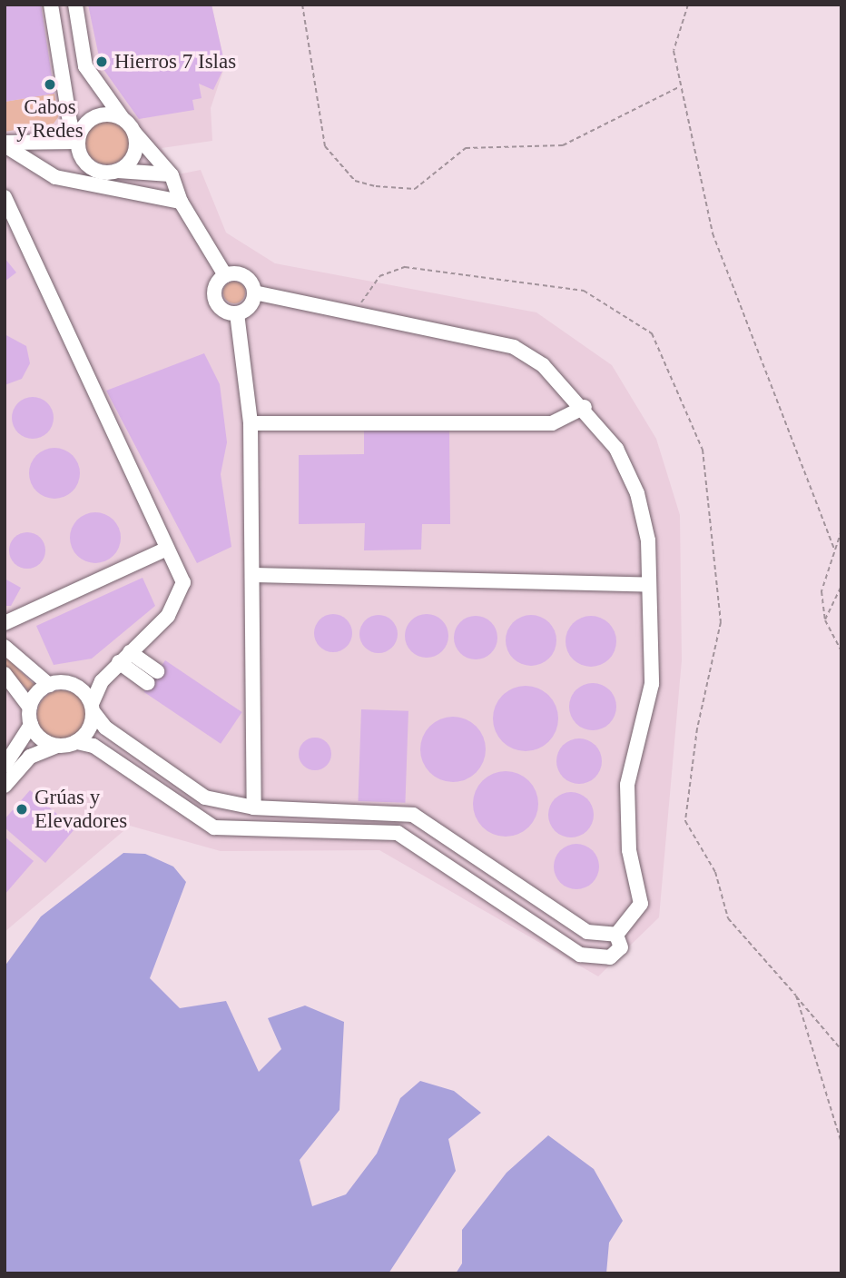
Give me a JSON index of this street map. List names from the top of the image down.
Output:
{
  "places": ["Hierros 7 Islas", "Cabos y Redes", "Grúas y Elevadores"]
}
